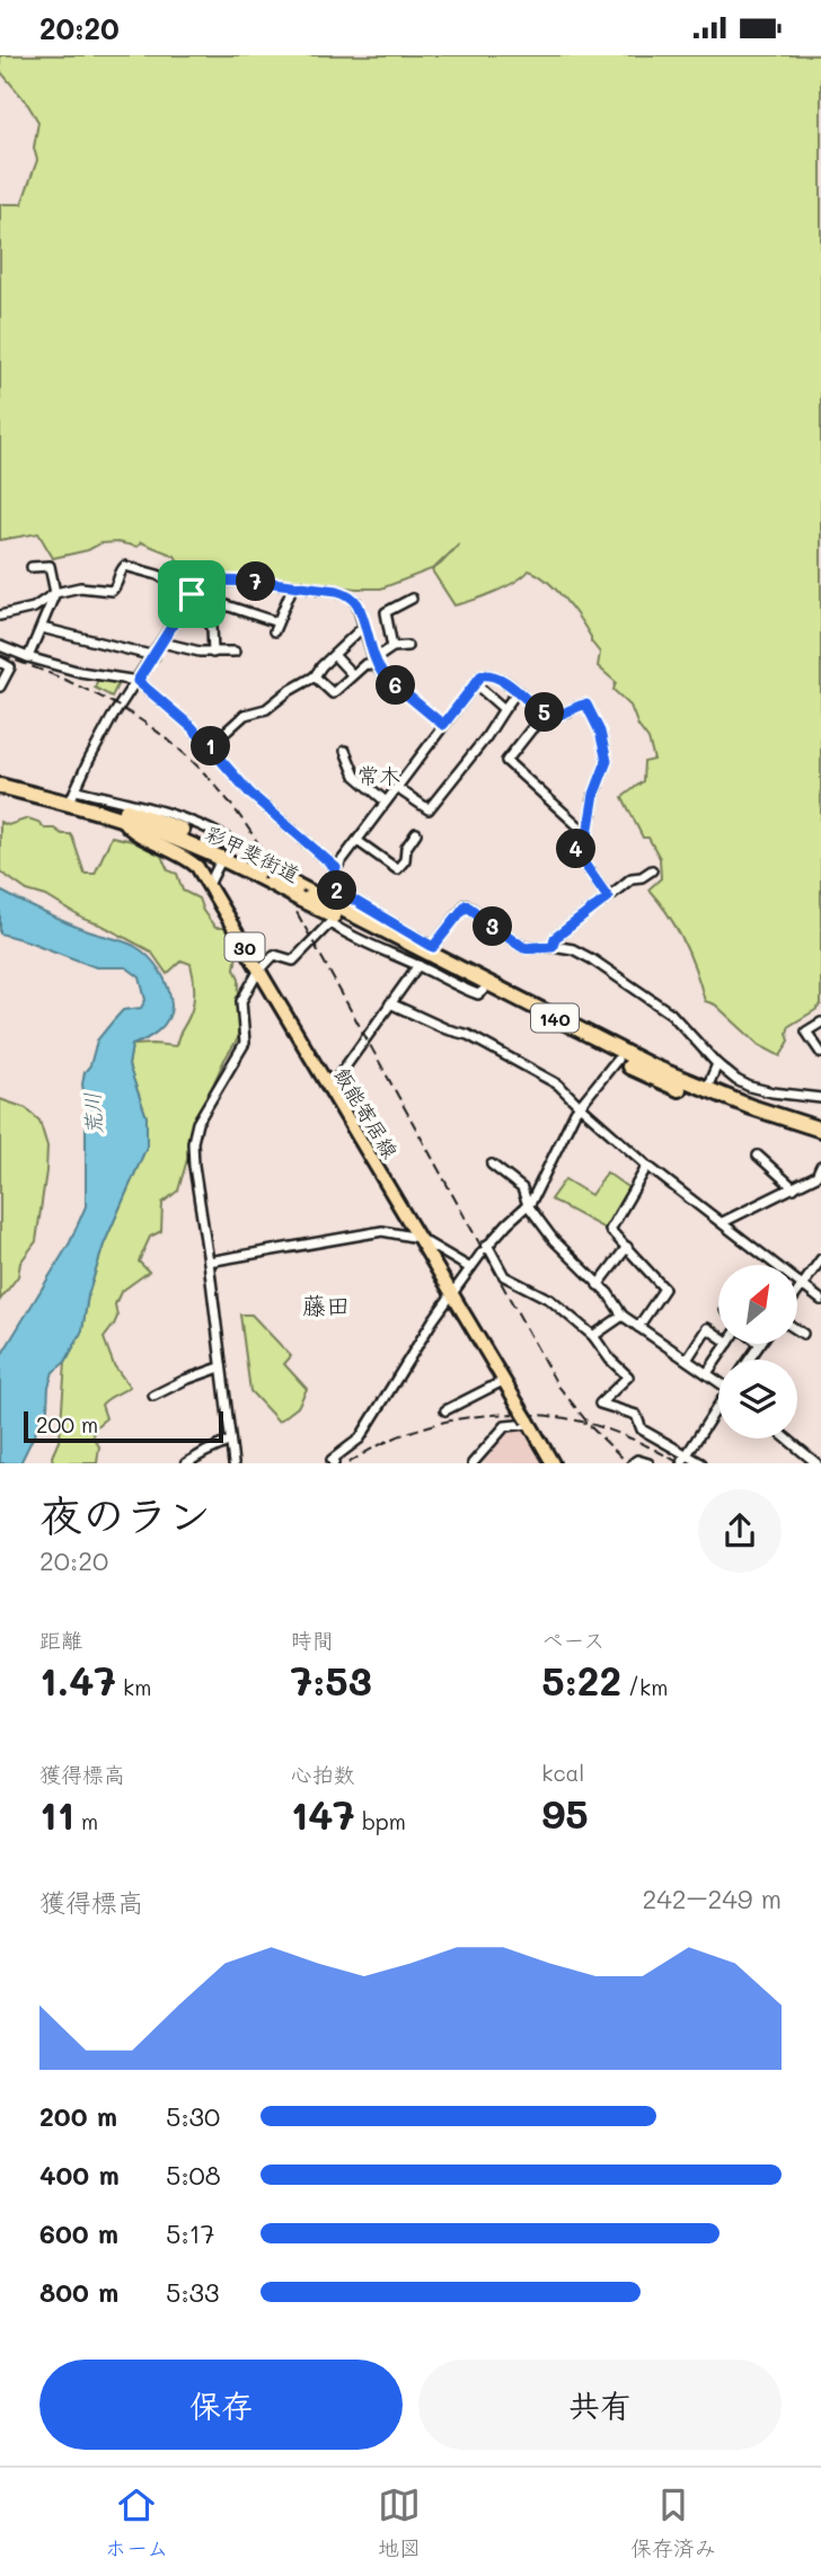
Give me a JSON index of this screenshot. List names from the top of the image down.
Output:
{
  "streets": {
    "highway": ["彩甲斐街道", "140"],
    "main road": ["30", "飯能寄居線"]
  },
  "crossings": [
    ["彩甲斐街道", "飯能寄居線"]
  ],
  "districts": ["常木", "藤田"],
  "water": ["荒川"],
  "scale_bar": "200 m",
  "north": "top right",
  "page": {
    "status": "20:20",
    "pins": [
      "7",
      "6",
      "5",
      "1",
      "4",
      "2",
      "3"
    ],
    "scale": "200 m",
    "heading": ["夜のラン", "20:20"],
    "stats": [
      ["距離", "1.47 km"],
      ["時間", "7:53"],
      ["ペース", "5:22 /km"],
      ["獲得標高", "11 m"],
      ["心拍数", "147 bpm"],
      ["kcal", "95"]
    ],
    "chart": ["獲得標高", "242–249 m"],
    "list": [
      {
        "name": "200 m",
        "note": "5:30"
      },
      {
        "name": "400 m",
        "note": "5:08"
      },
      {
        "name": "600 m",
        "note": "5:17"
      },
      {
        "name": "800 m",
        "note": "5:33"
      }
    ],
    "buttons": ["保存", "共有"],
    "tabs": ["ホーム", "地図", "保存済み"]
  }
}
